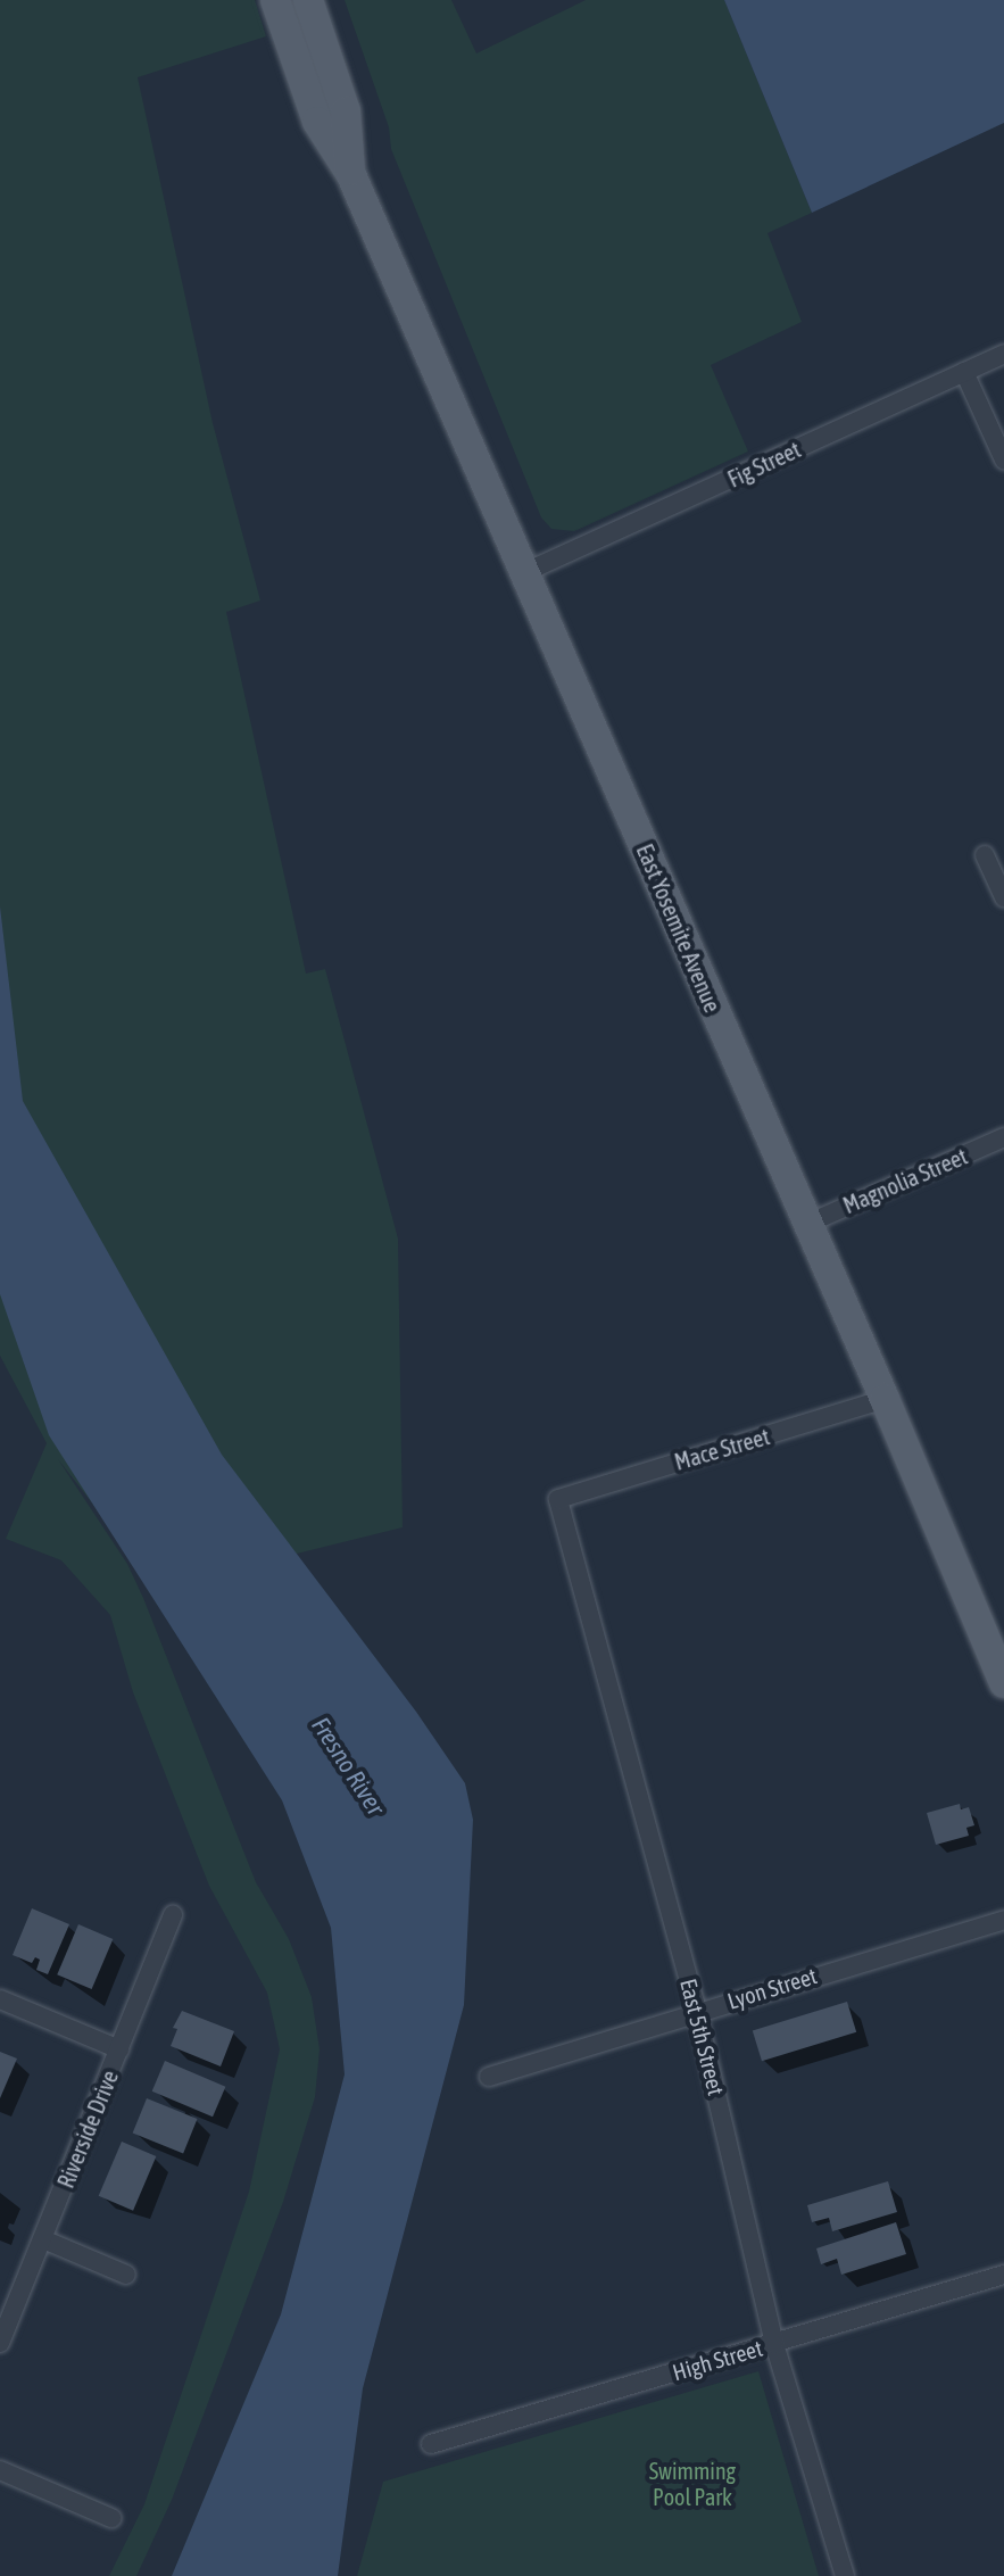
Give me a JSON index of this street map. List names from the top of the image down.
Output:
{
  "streets": {
    "main road": ["East Yosemite Avenue"],
    "street": [
      "Fig Street",
      "Magnolia Street",
      "Mace Street",
      "Lyon Street",
      "East 5th Street",
      "Riverside Drive",
      "High Street"
    ]
  },
  "crossings": [
    ["Fig Street", "East Yosemite Avenue"],
    ["East Yosemite Avenue", "Magnolia Street"],
    ["East Yosemite Avenue", "Mace Street"],
    ["Mace Street", "East 5th Street"],
    ["Lyon Street", "East 5th Street"],
    ["East 5th Street", "High Street"]
  ],
  "water": ["Fresno River"],
  "parks": ["Swimming Pool Park"]
}
